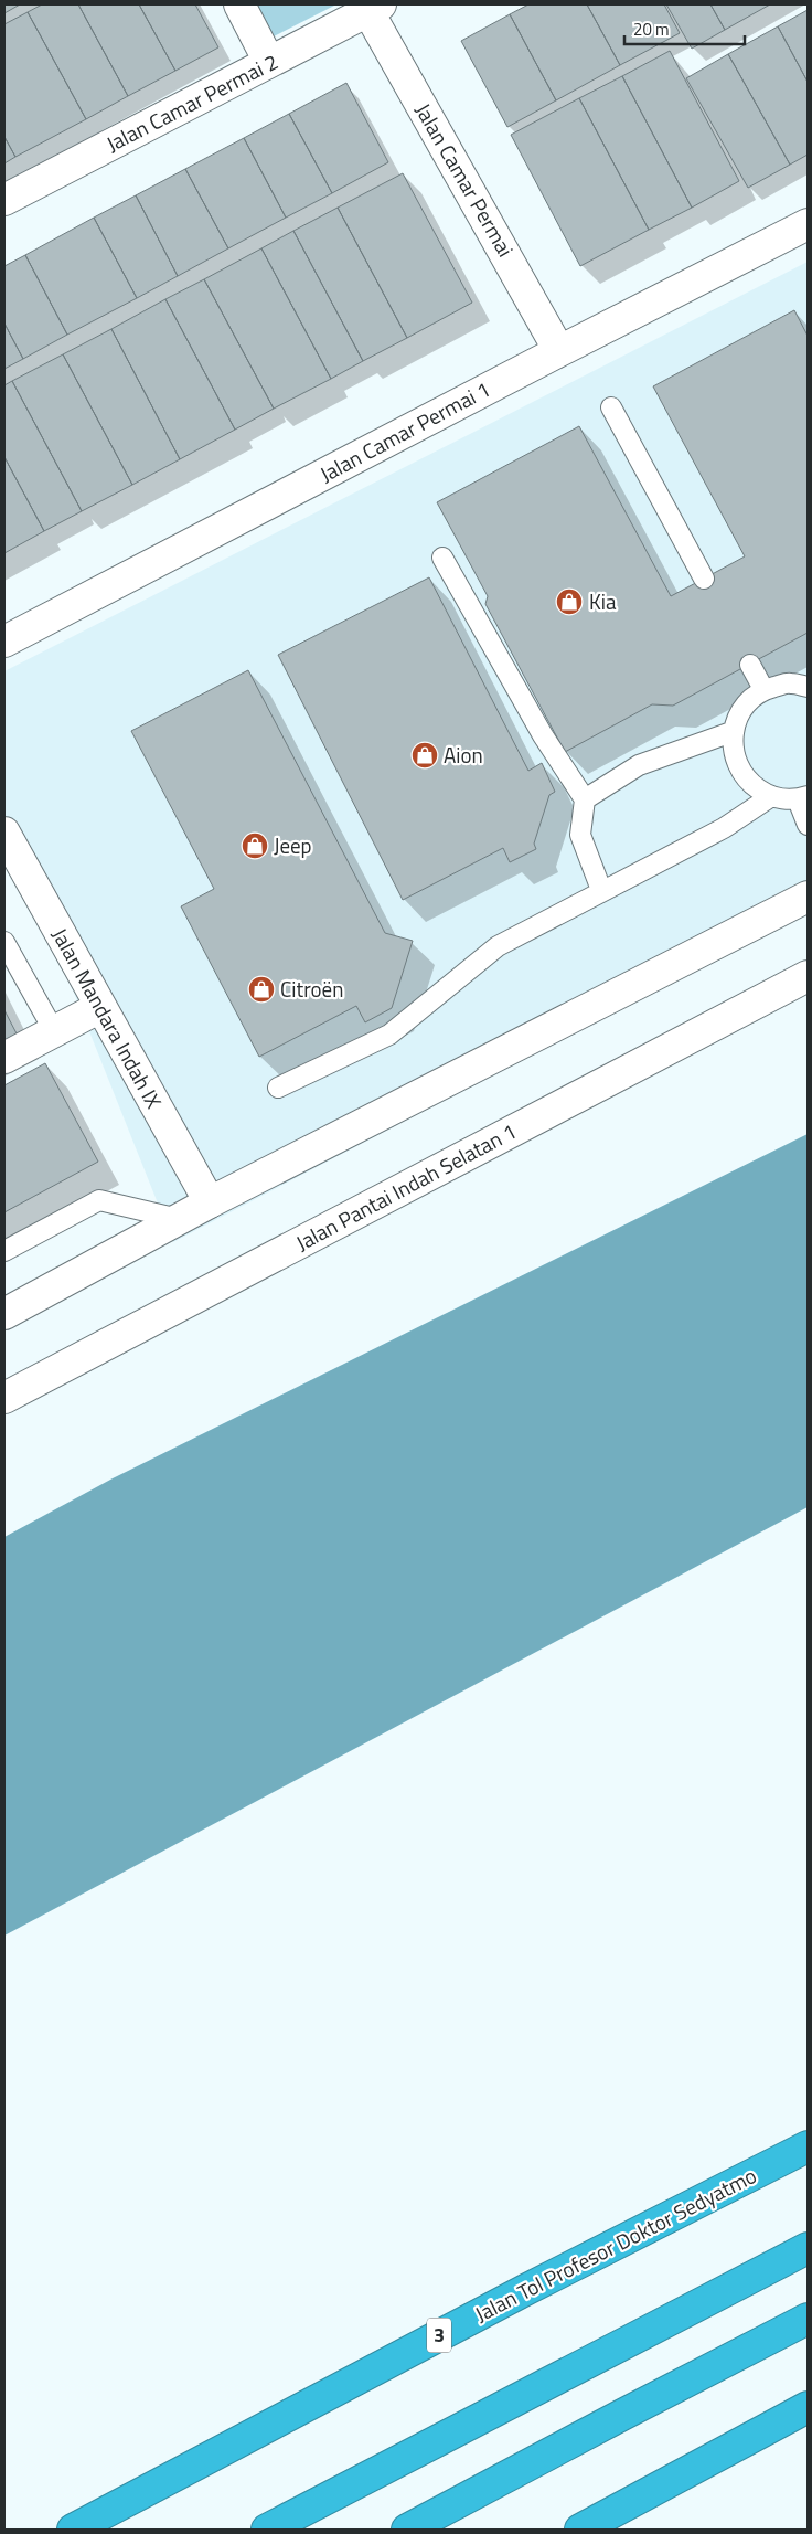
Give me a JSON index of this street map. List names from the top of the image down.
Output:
{
  "streets": {
    "highway": ["Jalan Tol Profesor Doktor Sedyatmo", "3"],
    "street": [
      "Jalan Camar Permai 2",
      "Jalan Camar Permai",
      "Jalan Camar Permai 1",
      "Jalan Mandara Indah IX",
      "Jalan Pantai Indah Selatan 1"
    ]
  },
  "crossings": [
    ["Jalan Camar Permai 2", "Jalan Camar Permai"],
    ["Jalan Camar Permai", "Jalan Camar Permai 1"]
  ],
  "places": {
    "shop": [
      "Kia",
      "Aion",
      "Jeep",
      "Citroën"
    ]
  },
  "scale_bar": "20 m"
}
